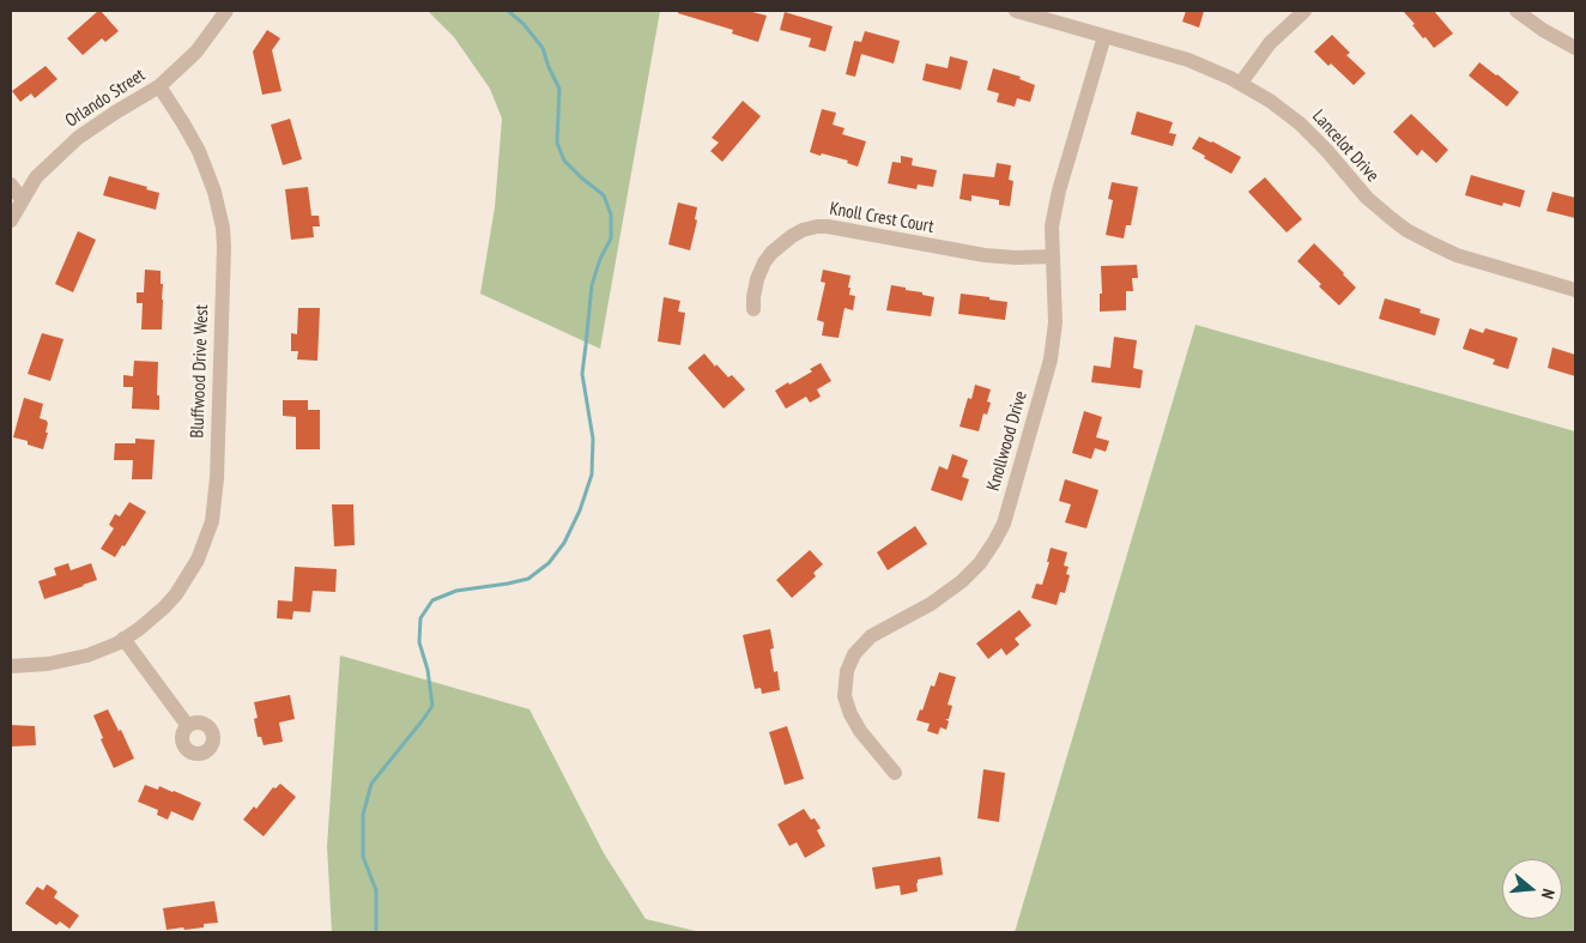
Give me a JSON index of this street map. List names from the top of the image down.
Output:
{
  "streets": {
    "street": [
      "Orlando Street",
      "Lancelot Drive",
      "Knoll Crest Court",
      "Bluffwood Drive West",
      "Knollwood Drive"
    ]
  },
  "crossings": [
    ["Orlando Street", "Bluffwood Drive West"],
    ["Lancelot Drive", "Knollwood Drive"],
    ["Knoll Crest Court", "Knollwood Drive"]
  ],
  "north": "right"
}
